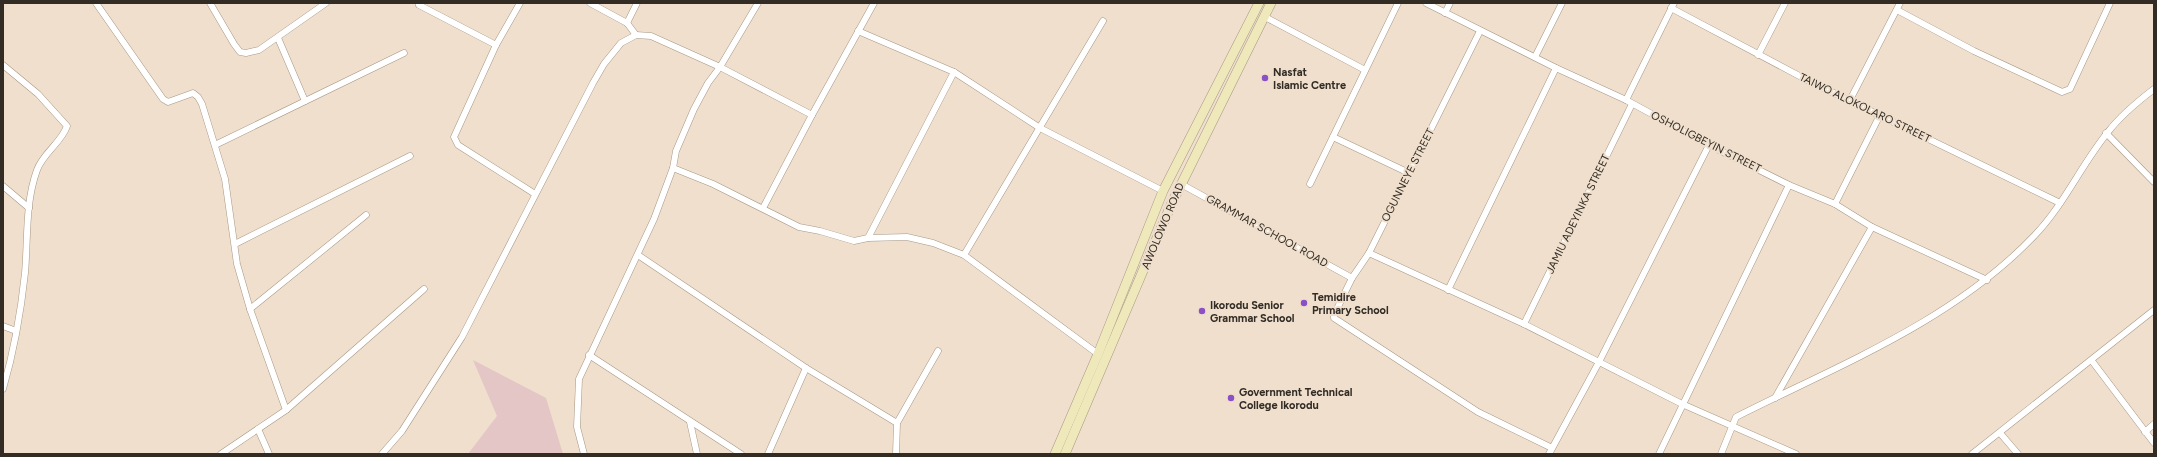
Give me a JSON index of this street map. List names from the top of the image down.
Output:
{
  "streets": {
    "main road": ["AWOLOWO ROAD"],
    "street": [
      "TAIWO ALOKOLARO STREET",
      "OSHOLIGBEYIN STREET",
      "OGUNNEYE STREET",
      "JAMIU ADEYINKA STREET",
      "GRAMMAR SCHOOL ROAD"
    ]
  },
  "crossings": [
    ["OSHOLIGBEYIN STREET", "OGUNNEYE STREET"],
    ["OSHOLIGBEYIN STREET", "JAMIU ADEYINKA STREET"],
    ["OGUNNEYE STREET", "GRAMMAR SCHOOL ROAD"],
    ["AWOLOWO ROAD", "GRAMMAR SCHOOL ROAD"]
  ],
  "places": [
    "Nasfat Islamic Centre",
    "Temidire Primary School",
    "Ikorodu Senior Grammar School",
    "Government Technical College Ikorodu"
  ]
}
